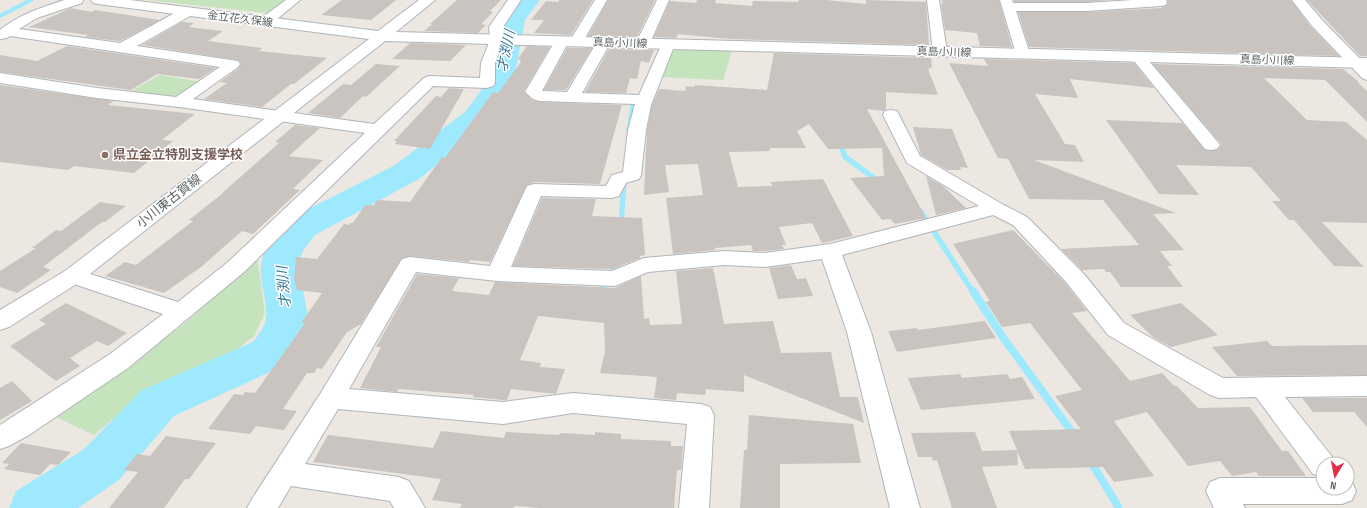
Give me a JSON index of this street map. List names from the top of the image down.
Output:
{
  "streets": {
    "street": ["金立花久保線", "真島小川線", "小川東古賀線"]
  },
  "crossings": [
    ["金立花久保線", "小川東古賀線"]
  ],
  "water": ["才渕川"],
  "places": ["県立金立特別支援学校"],
  "north": "bottom"
}
